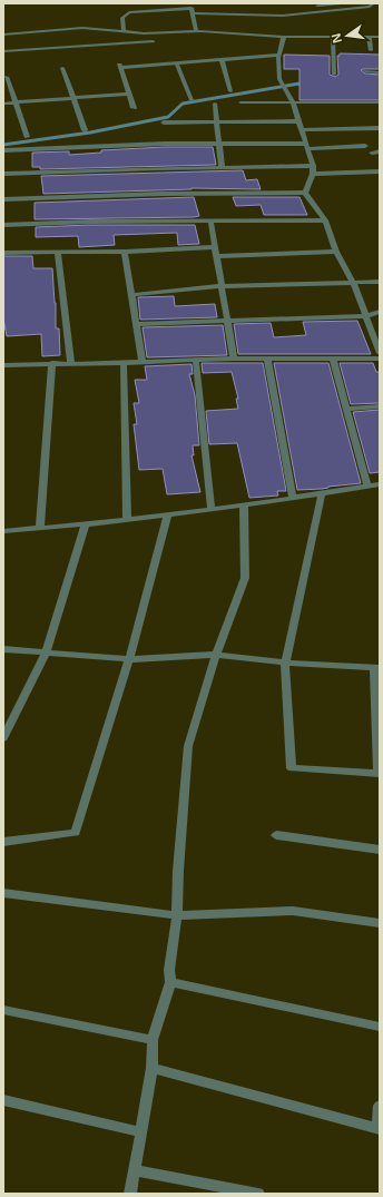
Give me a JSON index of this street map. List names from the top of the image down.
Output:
{
  "north": "left"
}
